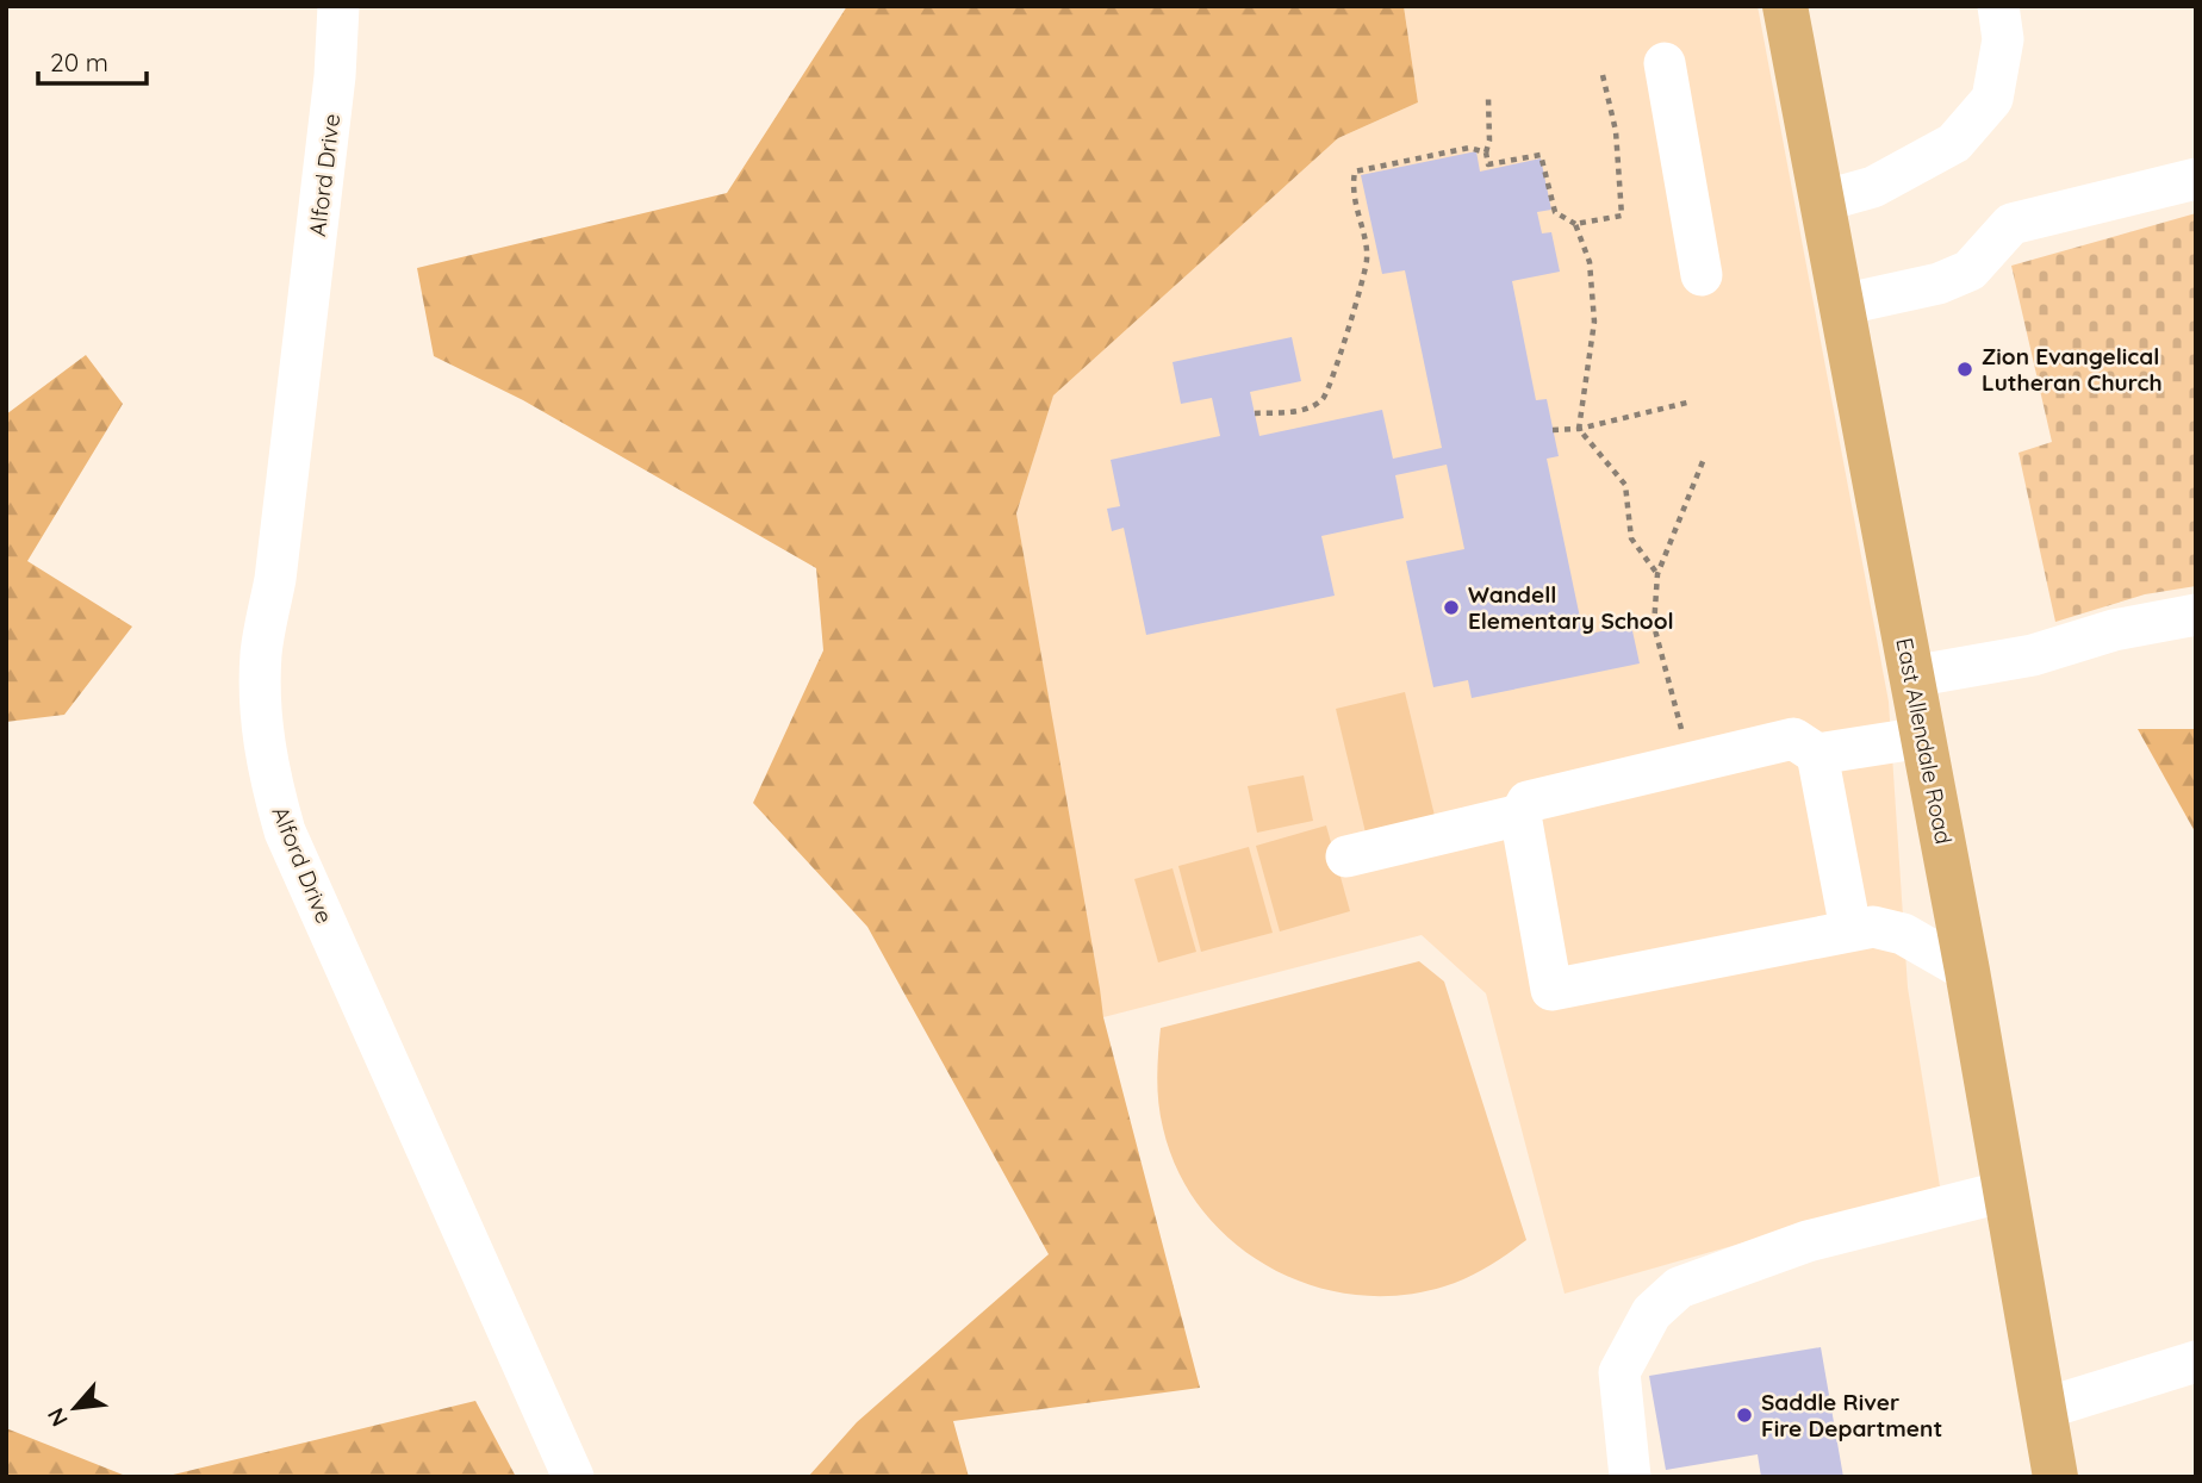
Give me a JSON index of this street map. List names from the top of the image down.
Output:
{
  "streets": {
    "main road": ["East Allendale Road"],
    "street": ["Alford Drive"]
  },
  "places": ["Zion Evangelical Lutheran Church", "Wandell Elementary School", "Saddle River Fire Department"],
  "scale_bar": "20 m",
  "north": "bottom left"
}
